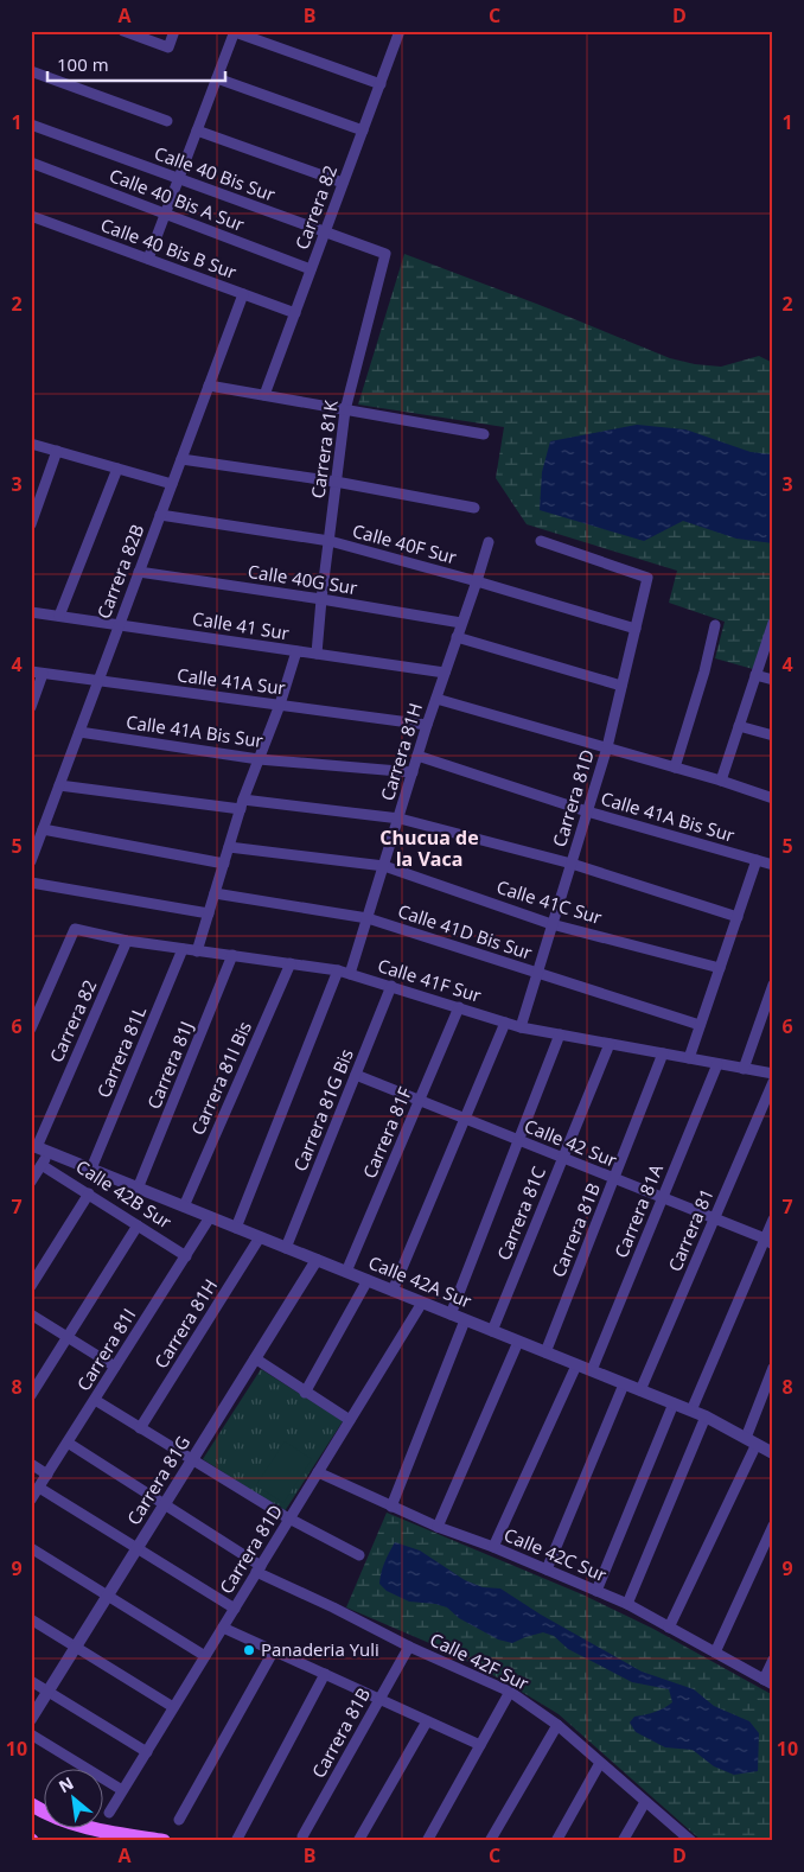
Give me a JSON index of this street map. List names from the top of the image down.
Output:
{
  "streets": {
    "street": [
      "Calle 40 Bis Sur",
      "Calle 40 Bis A Sur",
      "Carrera 82",
      "Calle 40 Bis B Sur",
      "Carrera 81K",
      "Calle 40F Sur",
      "Carrera 82B",
      "Calle 40G Sur",
      "Calle 41 Sur",
      "Calle 41A Sur",
      "Calle 41A Bis Sur",
      "Carrera 81H",
      "Carrera 81D",
      "Calle 41C Sur",
      "Calle 41D Bis Sur",
      "Calle 41F Sur",
      "Carrera 81L",
      "Carrera 81J",
      "Carrera 81I Bis",
      "Carrera 81G Bis",
      "Carrera 81F",
      "Calle 42 Sur",
      "Calle 42B Sur",
      "Carrera 81A",
      "Carrera 81C",
      "Carrera 81B",
      "Carrera 81",
      "Calle 42A Sur",
      "Carrera 81I",
      "Carrera 81G",
      "Calle 42C Sur",
      "Calle 42F Sur"
    ]
  },
  "crossings": [
    ["Calle 40 Bis Sur", "Carrera 82"],
    ["Calle 40 Bis Sur", "Carrera 81K"],
    ["Calle 40 Bis A Sur", "Carrera 82"],
    ["Carrera 82", "Calle 40 Bis B Sur"],
    ["Carrera 82", "Calle 41F Sur"],
    ["Calle 40 Bis B Sur", "Carrera 82B"],
    ["Carrera 81K", "Calle 40F Sur"],
    ["Carrera 81K", "Calle 40G Sur"],
    ["Carrera 81K", "Calle 41 Sur"],
    ["Calle 40F Sur", "Carrera 82B"],
    ["Calle 40F Sur", "Carrera 81H"],
    ["Calle 40F Sur", "Carrera 81D"],
    ["Carrera 82B", "Calle 40G Sur"],
    ["Carrera 82B", "Calle 41 Sur"],
    ["Carrera 82B", "Calle 41A Sur"],
    ["Carrera 82B", "Calle 41A Bis Sur"],
    ["Calle 40G Sur", "Carrera 81H"],
    ["Calle 41 Sur", "Carrera 81H"],
    ["Calle 41A Sur", "Carrera 81H"],
    ["Calle 41A Bis Sur", "Carrera 81H"],
    ["Calle 41A Bis Sur", "Carrera 81D"],
    ["Carrera 81H", "Calle 41C Sur"],
    ["Carrera 81H", "Calle 41D Bis Sur"],
    ["Carrera 81H", "Calle 41F Sur"],
    ["Carrera 81H", "Calle 42A Sur"],
    ["Carrera 81D", "Calle 41C Sur"],
    ["Carrera 81D", "Calle 41D Bis Sur"],
    ["Carrera 81D", "Calle 41F Sur"],
    ["Carrera 81D", "Calle 42A Sur"],
    ["Carrera 81D", "Calle 42C Sur"],
    ["Carrera 81D", "Calle 42F Sur"],
    ["Calle 41F Sur", "Carrera 81L"],
    ["Calle 41F Sur", "Carrera 81J"],
    ["Calle 41F Sur", "Carrera 81I Bis"],
    ["Calle 41F Sur", "Carrera 81G Bis"],
    ["Calle 41F Sur", "Carrera 81F"],
    ["Calle 41F Sur", "Carrera 81A"],
    ["Calle 41F Sur", "Carrera 81C"],
    ["Calle 41F Sur", "Carrera 81B"],
    ["Carrera 81L", "Calle 42A Sur"],
    ["Carrera 81J", "Calle 42A Sur"],
    ["Carrera 81I Bis", "Calle 42A Sur"],
    ["Carrera 81G Bis", "Calle 42 Sur"],
    ["Carrera 81G Bis", "Calle 42A Sur"],
    ["Carrera 81F", "Calle 42 Sur"],
    ["Carrera 81F", "Calle 42A Sur"],
    ["Calle 42 Sur", "Carrera 81A"],
    ["Calle 42 Sur", "Carrera 81C"],
    ["Calle 42 Sur", "Carrera 81B"],
    ["Calle 42 Sur", "Carrera 81"],
    ["Calle 42B Sur", "Carrera 81I"],
    ["Carrera 81A", "Calle 42A Sur"],
    ["Carrera 81C", "Calle 42A Sur"],
    ["Carrera 81B", "Calle 42A Sur"],
    ["Carrera 81B", "Calle 42F Sur"],
    ["Carrera 81", "Calle 42A Sur"],
    ["Calle 42A Sur", "Carrera 81I"],
    ["Calle 42A Sur", "Carrera 81G"],
    ["Carrera 81I", "Calle 42F Sur"],
    ["Carrera 81G", "Calle 42F Sur"]
  ],
  "districts": ["Chucua de la Vaca"],
  "places": ["Panaderia Yuli"],
  "scale_bar": "100 m",
  "north": "top left",
  "grid": {
    "columns": [
      "A",
      "B",
      "C",
      "D"
    ],
    "rows": [
      "1",
      "2",
      "3",
      "4",
      "5",
      "6",
      "7",
      "8",
      "9",
      "10"
    ]
  }
}
